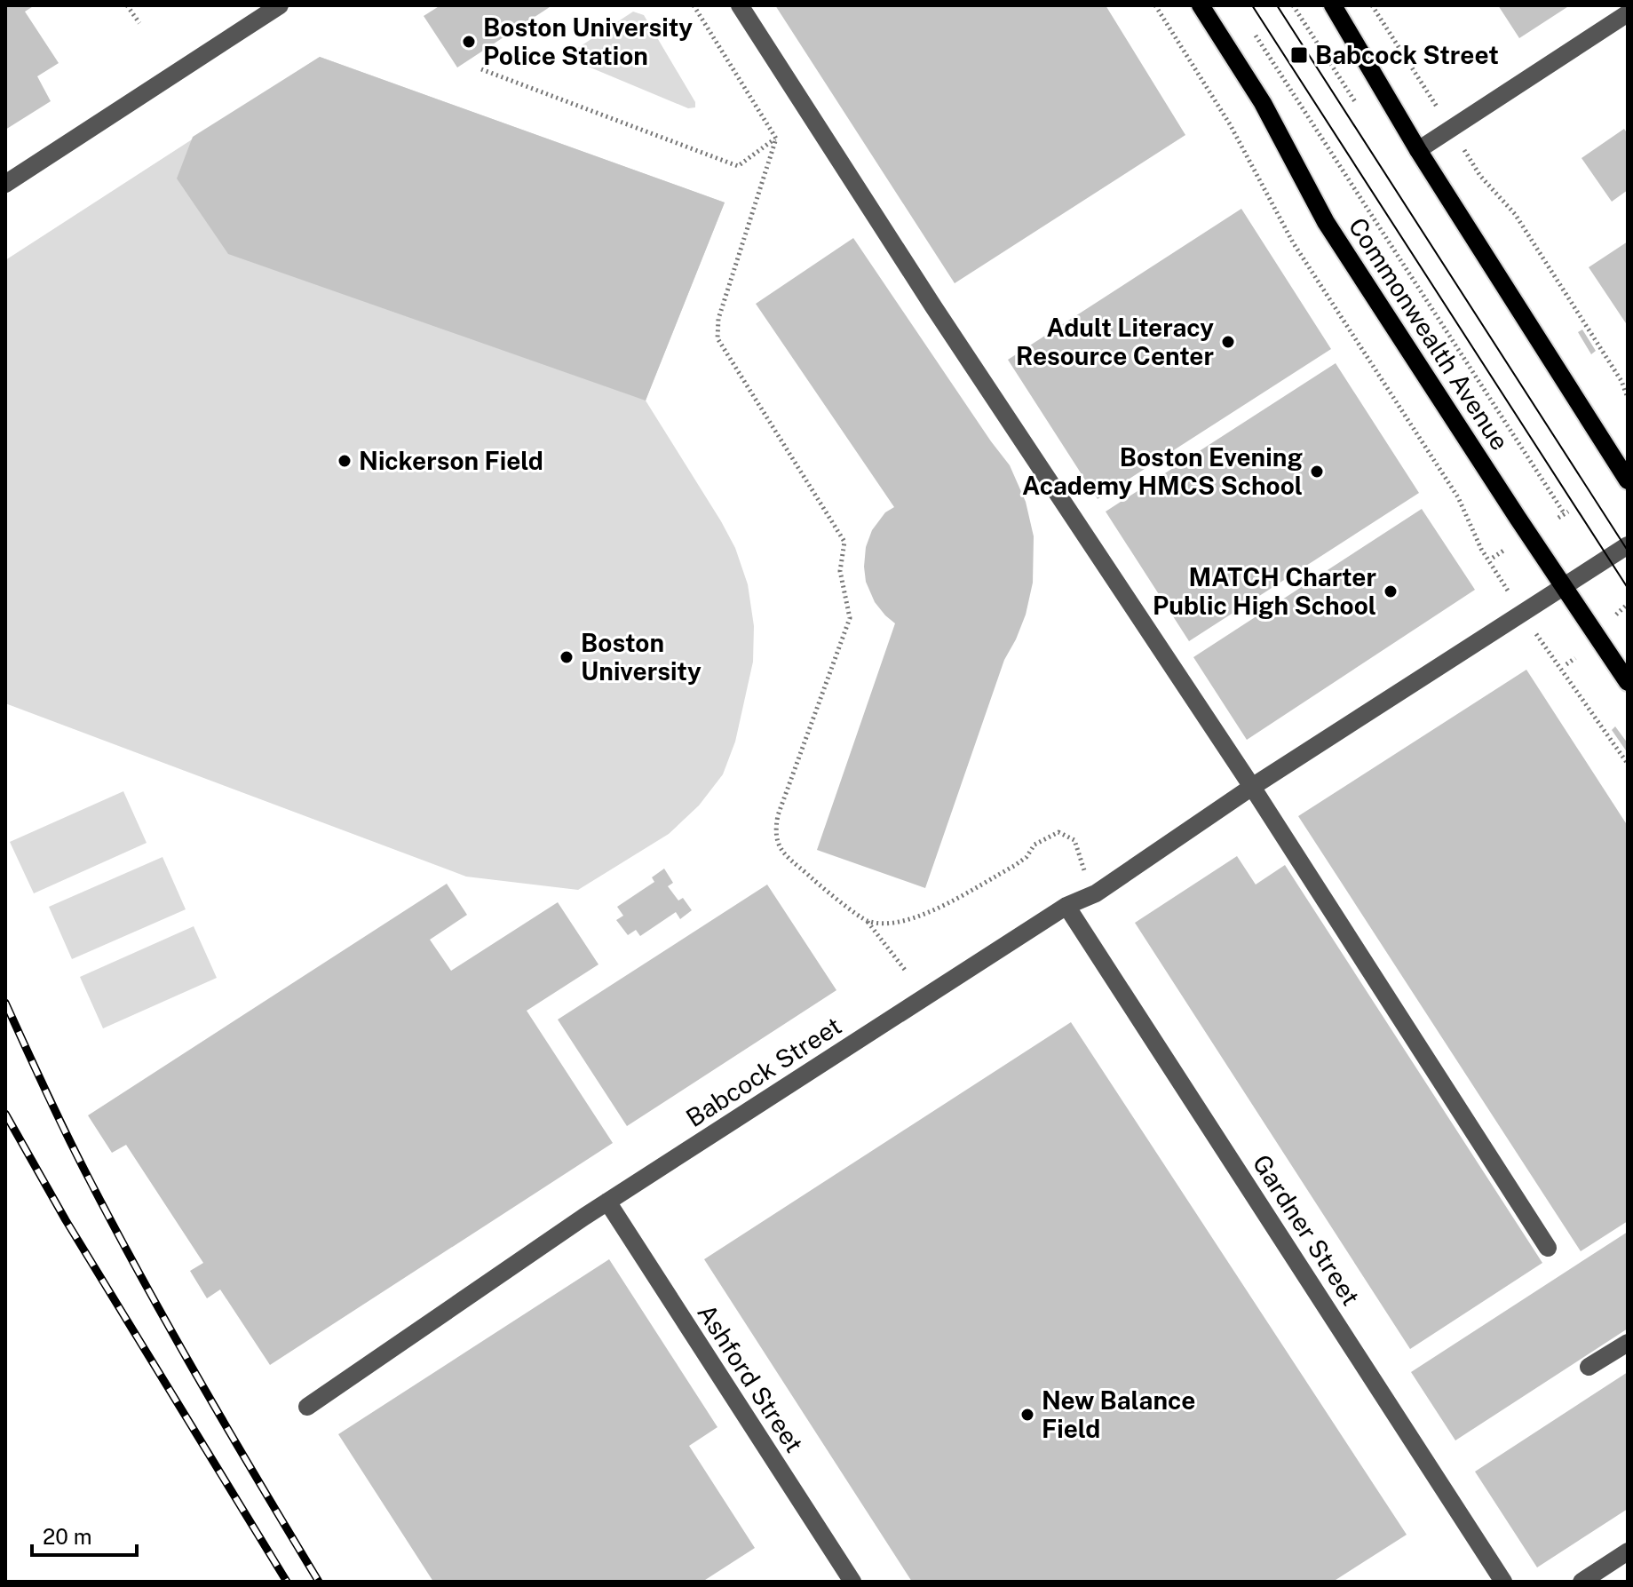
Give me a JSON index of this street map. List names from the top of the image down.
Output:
{
  "streets": {
    "main road": ["Commonwealth Avenue"],
    "street": ["Babcock Street", "Gardner Street", "Ashford Street"]
  },
  "crossings": [
    ["Commonwealth Avenue", "Babcock Street"],
    ["Babcock Street", "Gardner Street"],
    ["Babcock Street", "Ashford Street"]
  ],
  "places": {
    "other": [
      "Boston University Police Station",
      "Adult Literacy Resource Center",
      "Nickerson Field",
      "Boston Evening Academy HMCS School",
      "MATCH Charter Public High School",
      "Boston University",
      "New Balance Field"
    ],
    "transit": ["Babcock Street"]
  },
  "scale_bar": "20 m"
}
